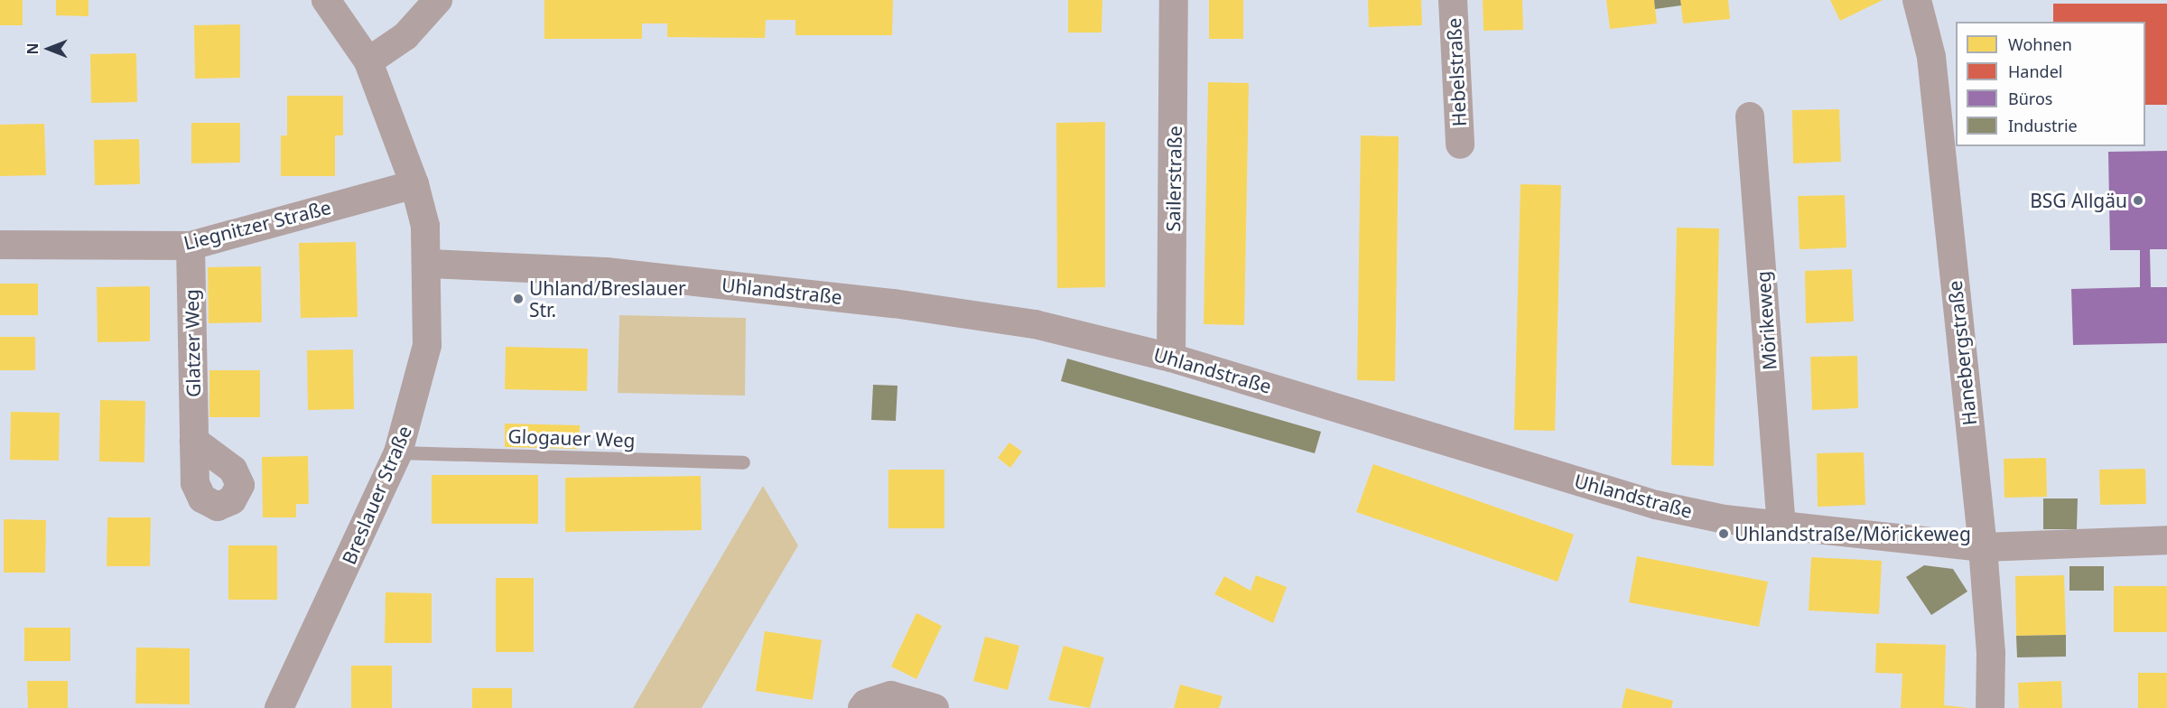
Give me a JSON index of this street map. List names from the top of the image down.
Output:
{
  "streets": {
    "street": [
      "Hebelstraße",
      "Sailerstraße",
      "Liegnitzer Straße",
      "Uhlandstraße",
      "Mörikeweg",
      "Glatzer Weg",
      "Hanebergstraße",
      "Breslauer Straße"
    ],
    "lane": ["Glogauer Weg"]
  },
  "crossings": [
    ["Sailerstraße", "Uhlandstraße"],
    ["Liegnitzer Straße", "Glatzer Weg"],
    ["Liegnitzer Straße", "Breslauer Straße"],
    ["Uhlandstraße", "Mörikeweg"],
    ["Uhlandstraße", "Hanebergstraße"],
    ["Uhlandstraße", "Breslauer Straße"],
    ["Glogauer Weg", "Breslauer Straße"]
  ],
  "places": ["BSG Allgäu", "Uhland/Breslauer Str.", "Uhlandstraße/Mörickeweg"],
  "legend": [
    "Wohnen",
    "Handel",
    "Büros",
    "Industrie"
  ],
  "north": "left"
}
